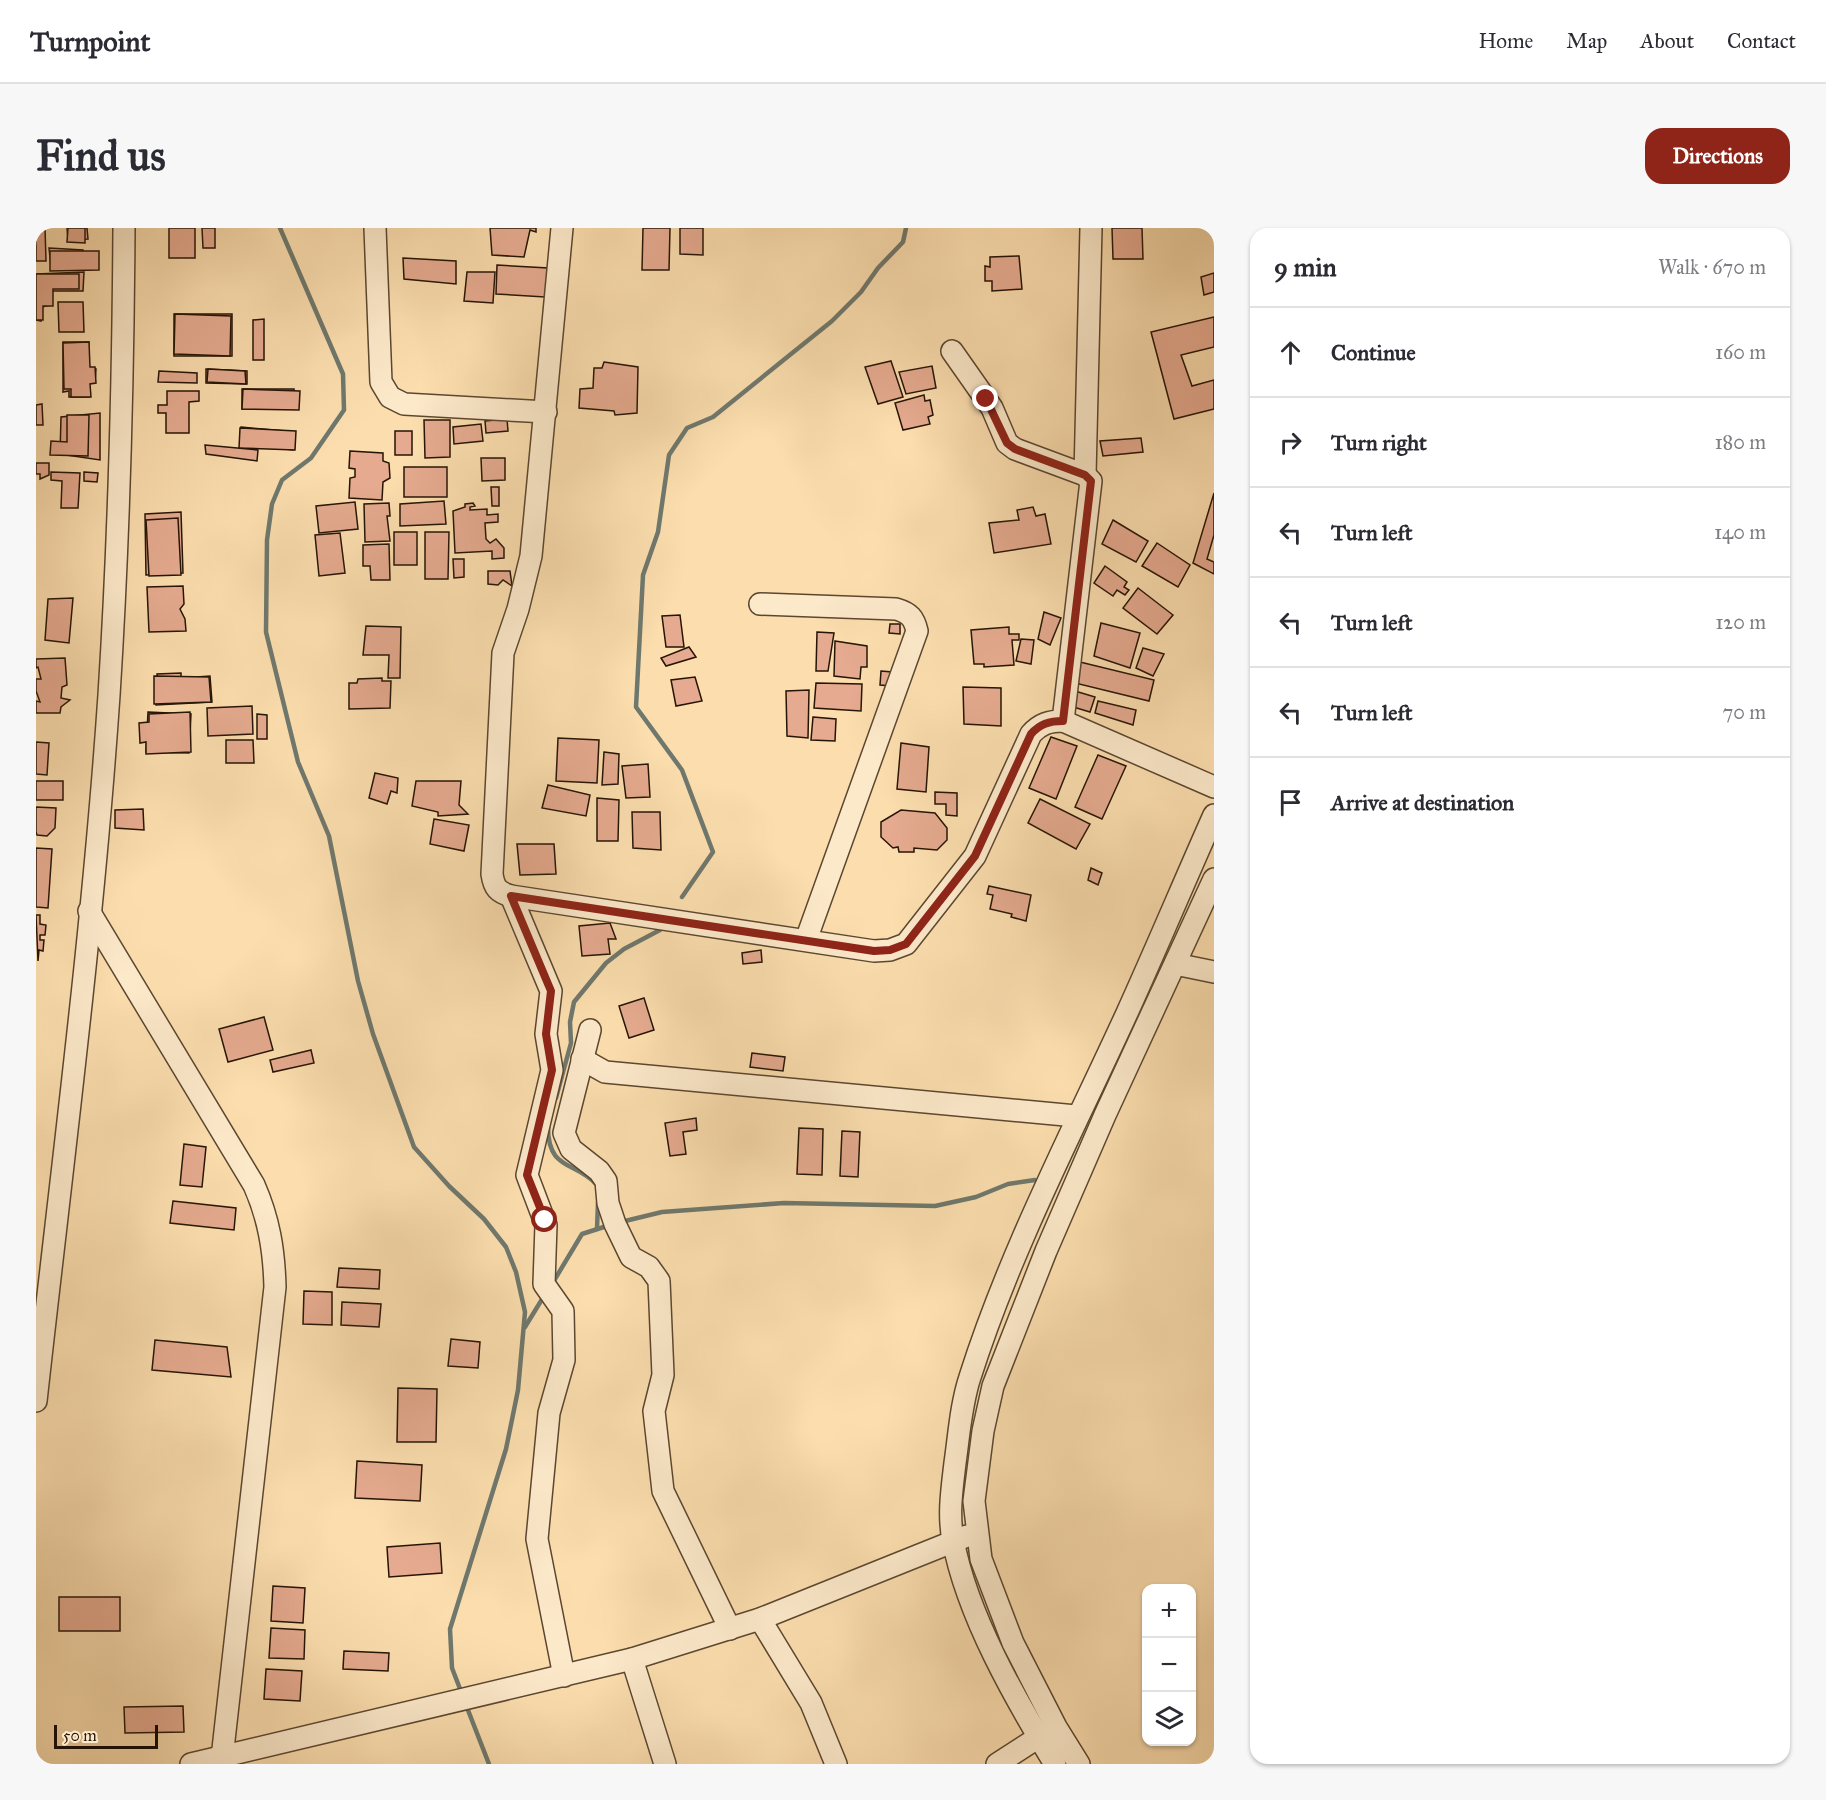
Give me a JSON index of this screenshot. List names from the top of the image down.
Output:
{
  "scale_bar": "50 m",
  "page": {
    "header": "Turnpoint",
    "nav": [
      "Home",
      "Map",
      "About",
      "Contact"
    ],
    "buttons": "Directions",
    "title": "Find us",
    "heading": ["9 min", "Walk · 670 m"],
    "list": [
      ["Continue", "160 m"],
      ["Turn right", "180 m"],
      ["Turn left", "140 m"],
      ["Turn left", "120 m"],
      ["Turn left", "70 m"],
      "Arrive at destination"
    ],
    "map_buttons": ["+", "−"],
    "scale": "50 m"
  }
}
